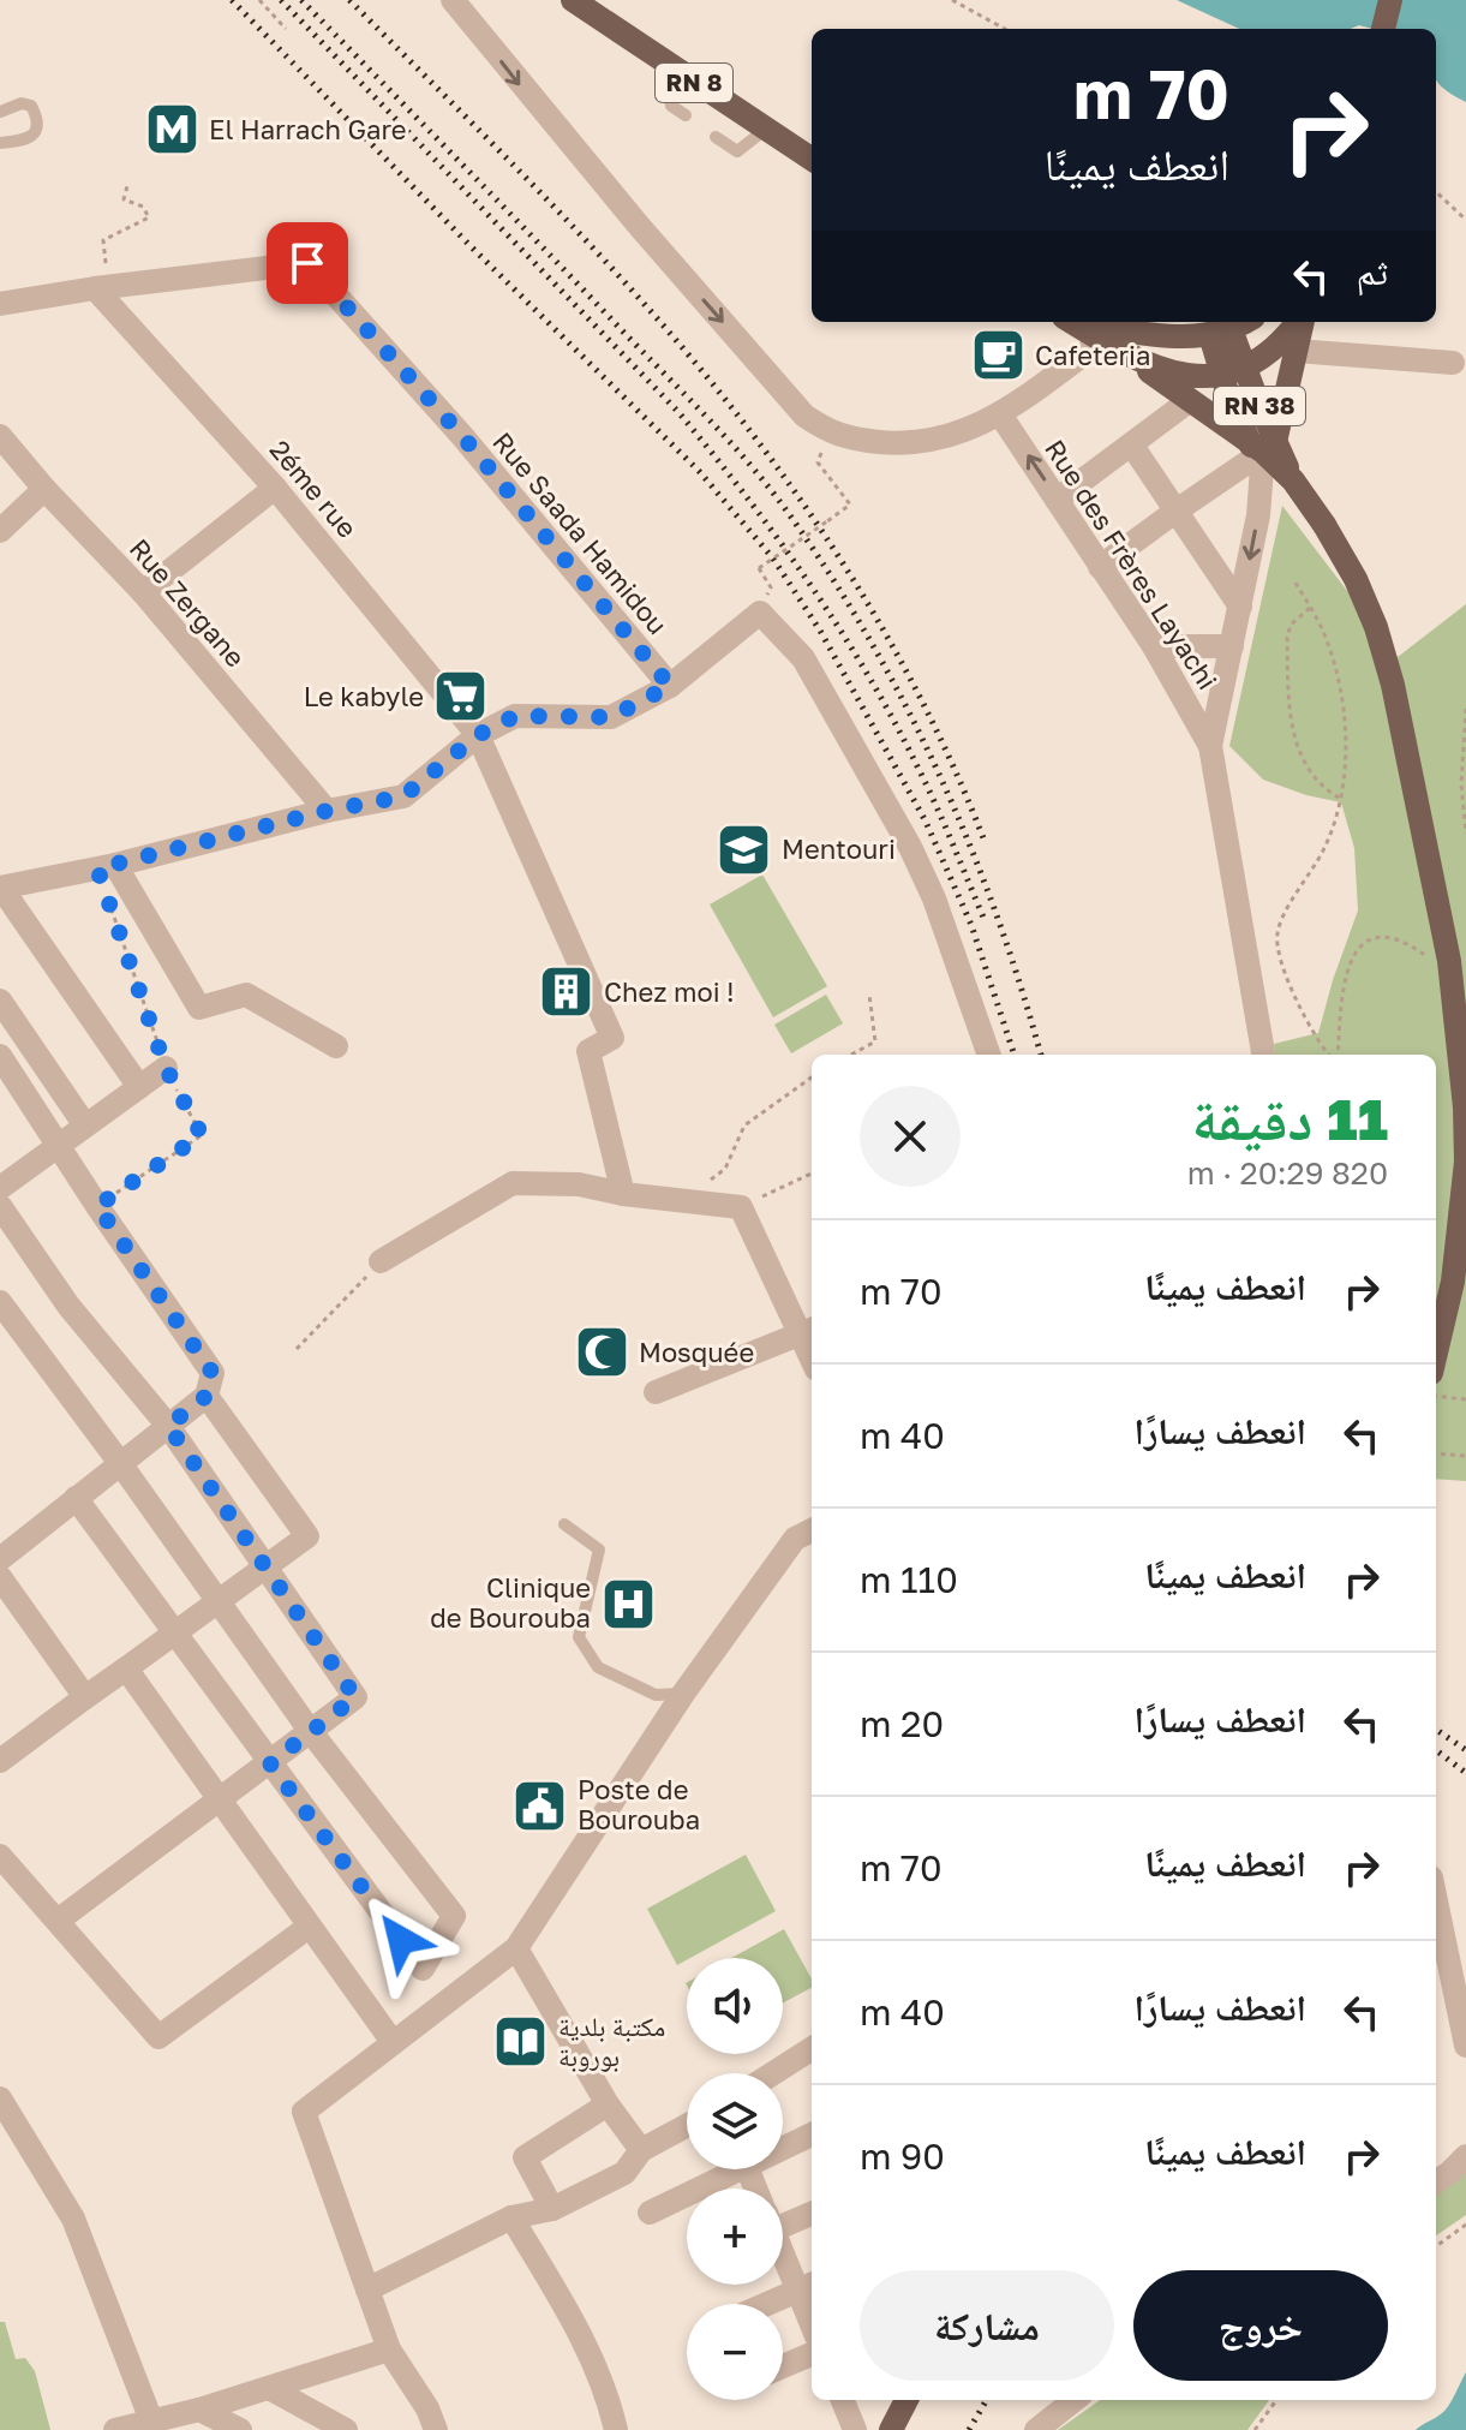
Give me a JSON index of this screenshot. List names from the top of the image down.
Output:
{
  "streets": {
    "main road": ["RN 8", "RN 38"],
    "street": [
      "2éme rue",
      "Rue Saada Hamidou",
      "Rue des Frères Layachi",
      "Rue Zergane"
    ]
  },
  "crossings": [
    ["2éme rue", "Rue Saada Hamidou"]
  ],
  "places": {
    "metro station": ["El Harrach Gare"],
    "cafe": ["Cafeteria"],
    "supermarket": ["Le kabyle"],
    "school or university": ["Mentouri"],
    "building": ["Chez moi !"],
    "mosque": ["Mosquée"],
    "hospital": ["Clinique de Bourouba"],
    "public building": ["Poste de Bourouba"],
    "library": ["مكتبة بلدية بوروبة"]
  },
  "page": {
    "turn": ["70 m", "انعطف يمينًا"],
    "then": "ثم",
    "heading": ["11 دقيقة", "820 m · 20:29"],
    "list": [
      {
        "name": "انعطف يمينًا",
        "value": "70 m"
      },
      {
        "name": "انعطف يسارًا",
        "value": "40 m"
      },
      {
        "name": "انعطف يمينًا",
        "value": "110 m"
      },
      {
        "name": "انعطف يسارًا",
        "value": "20 m"
      },
      {
        "name": "انعطف يمينًا",
        "value": "70 m"
      },
      {
        "name": "انعطف يسارًا",
        "value": "40 m"
      },
      {
        "name": "انعطف يمينًا",
        "value": "90 m"
      }
    ],
    "map_buttons": ["+", "−"],
    "buttons": ["خروج", "مشاركة"]
  }
}
